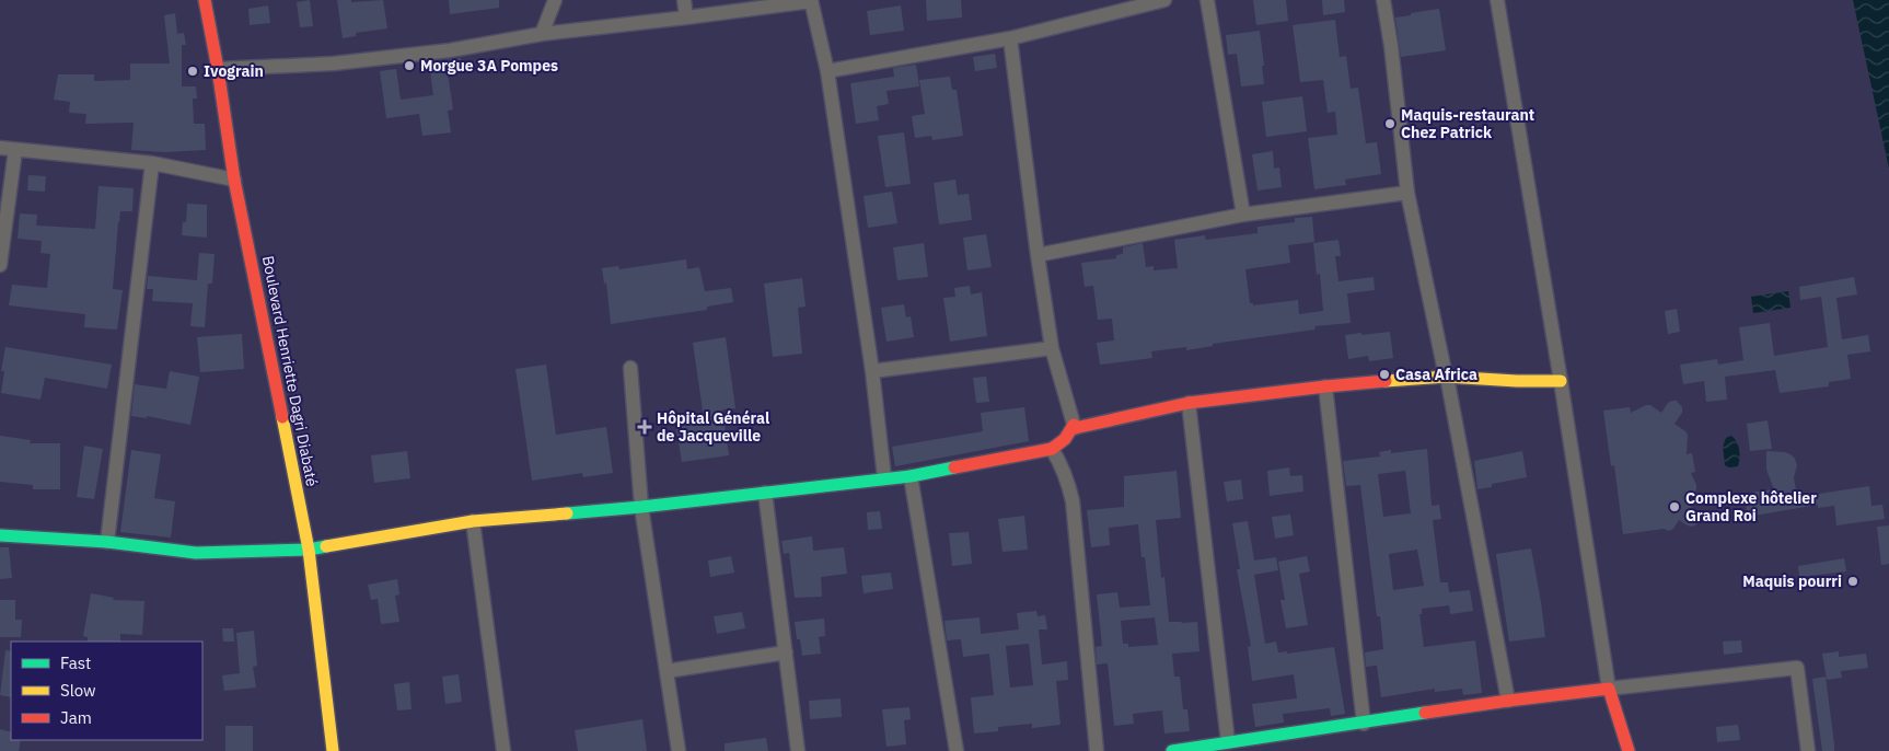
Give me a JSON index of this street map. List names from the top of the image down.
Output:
{
  "streets": {
    "street": ["Boulevard Henriette Dagri Diabaté"]
  },
  "places": {
    "other": [
      "Morgue 3A Pompes",
      "Ivograin",
      "Maquis-restaurant Chez Patrick",
      "Casa Africa",
      "Complexe hôtelier Grand Roi",
      "Maquis pourri"
    ],
    "health": ["Hôpital Général de Jacqueville"]
  },
  "legend": ["Fast", "Slow", "Jam"]
}
